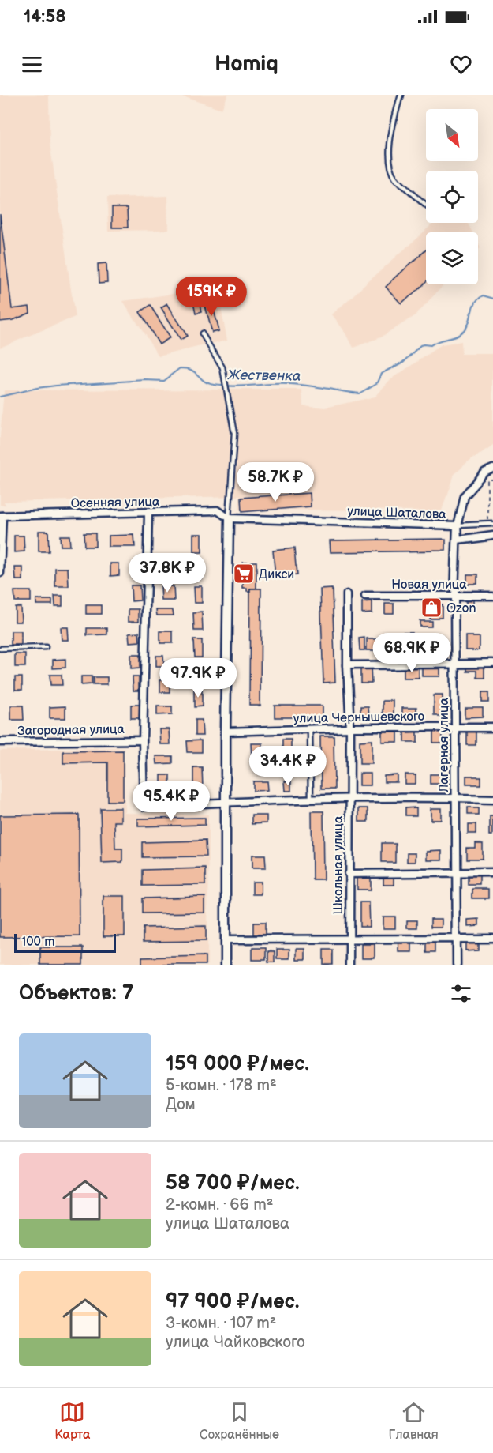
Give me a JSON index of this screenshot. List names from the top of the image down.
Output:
{
  "streets": {
    "street": [
      "Осенняя улица",
      "улица Шаталова",
      "Новая улица",
      "улица Чернышевского",
      "Загородная улица",
      "Лагерная улица",
      "Школьная улица"
    ]
  },
  "crossings": [
    ["Осенняя улица", "улица Шаталова"],
    ["улица Шаталова", "Лагерная улица"],
    ["Новая улица", "Лагерная улица"],
    ["улица Чернышевского", "Лагерная улица"],
    ["улица Чернышевского", "Школьная улица"]
  ],
  "water": ["Жественка"],
  "places": {
    "supermarket": ["Дикси"],
    "shop": ["Ozon"]
  },
  "scale_bar": "100 m",
  "north": "bottom right",
  "page": {
    "status": "14:58",
    "header": "Homiq",
    "price": [
      "159K ₽",
      "58.7K ₽",
      "37.8K ₽",
      "68.9K ₽",
      "97.9K ₽",
      "34.4K ₽",
      "95.4K ₽"
    ],
    "scale": "100 m",
    "heading": "Объектов: 7",
    "list": [
      {
        "name": "159 000 ₽/мес.",
        "note": "5-комн. · 178 m² · Дом"
      },
      {
        "name": "58 700 ₽/мес.",
        "note": "2-комн. · 66 m² · улица Шаталова"
      },
      {
        "name": "97 900 ₽/мес.",
        "note": "3-комн. · 107 m² · улица Чайковского"
      }
    ],
    "tabs": ["Карта", "Сохранённые", "Главная"]
  }
}
